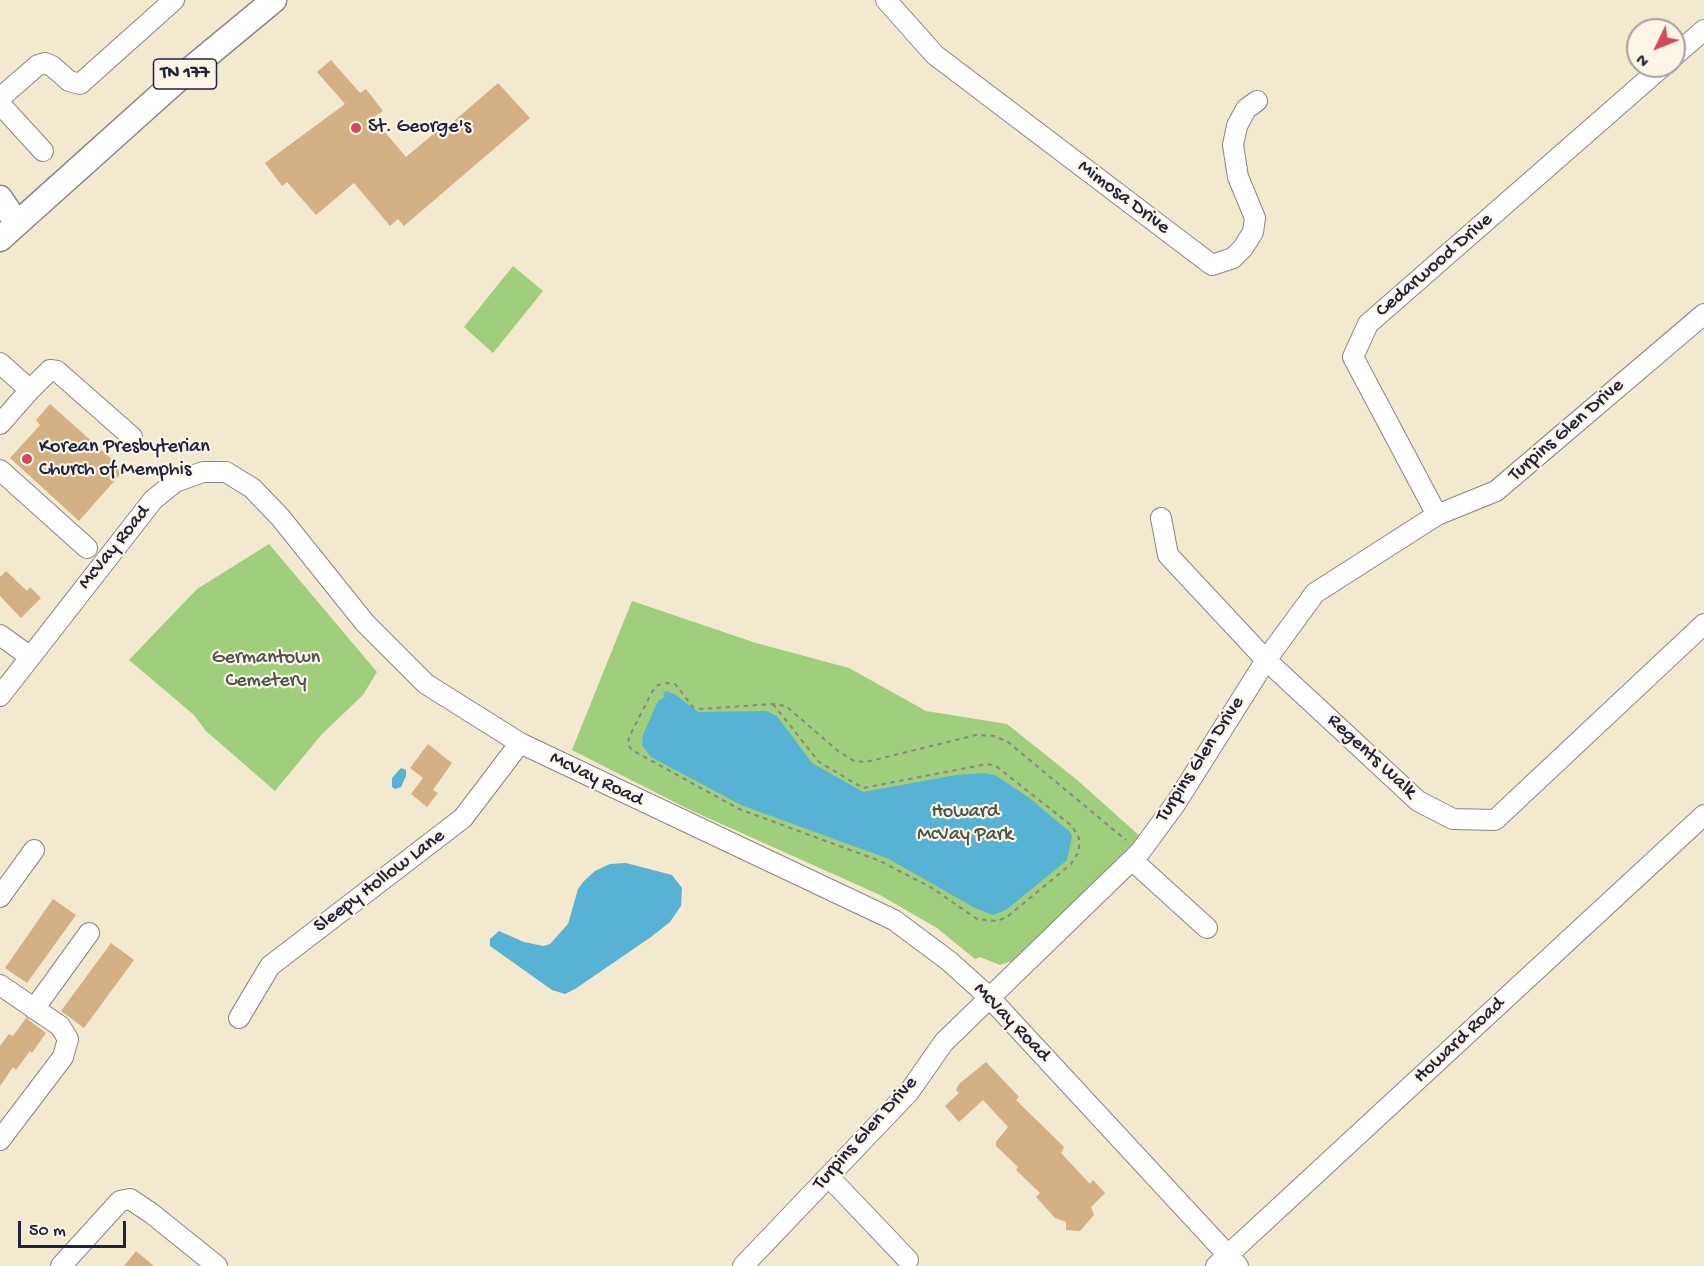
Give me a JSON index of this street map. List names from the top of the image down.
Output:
{
  "streets": {
    "main road": ["TN 177"],
    "street": [
      "Mimosa Drive",
      "Cedarwood Drive",
      "Turpins Glen Drive",
      "McVay Road",
      "Regents Walk",
      "Sleepy Hollow Lane",
      "Howard Road"
    ]
  },
  "crossings": [
    ["Cedarwood Drive", "Turpins Glen Drive"],
    ["Turpins Glen Drive", "McVay Road"],
    ["Turpins Glen Drive", "Regents Walk"],
    ["McVay Road", "Sleepy Hollow Lane"],
    ["McVay Road", "Howard Road"]
  ],
  "parks": ["Germantown Cemetery", "Howard McVay Park"],
  "places": ["St. George's", "Korean Presbyterian Church of Memphis"],
  "scale_bar": "50 m",
  "north": "bottom left"
}
